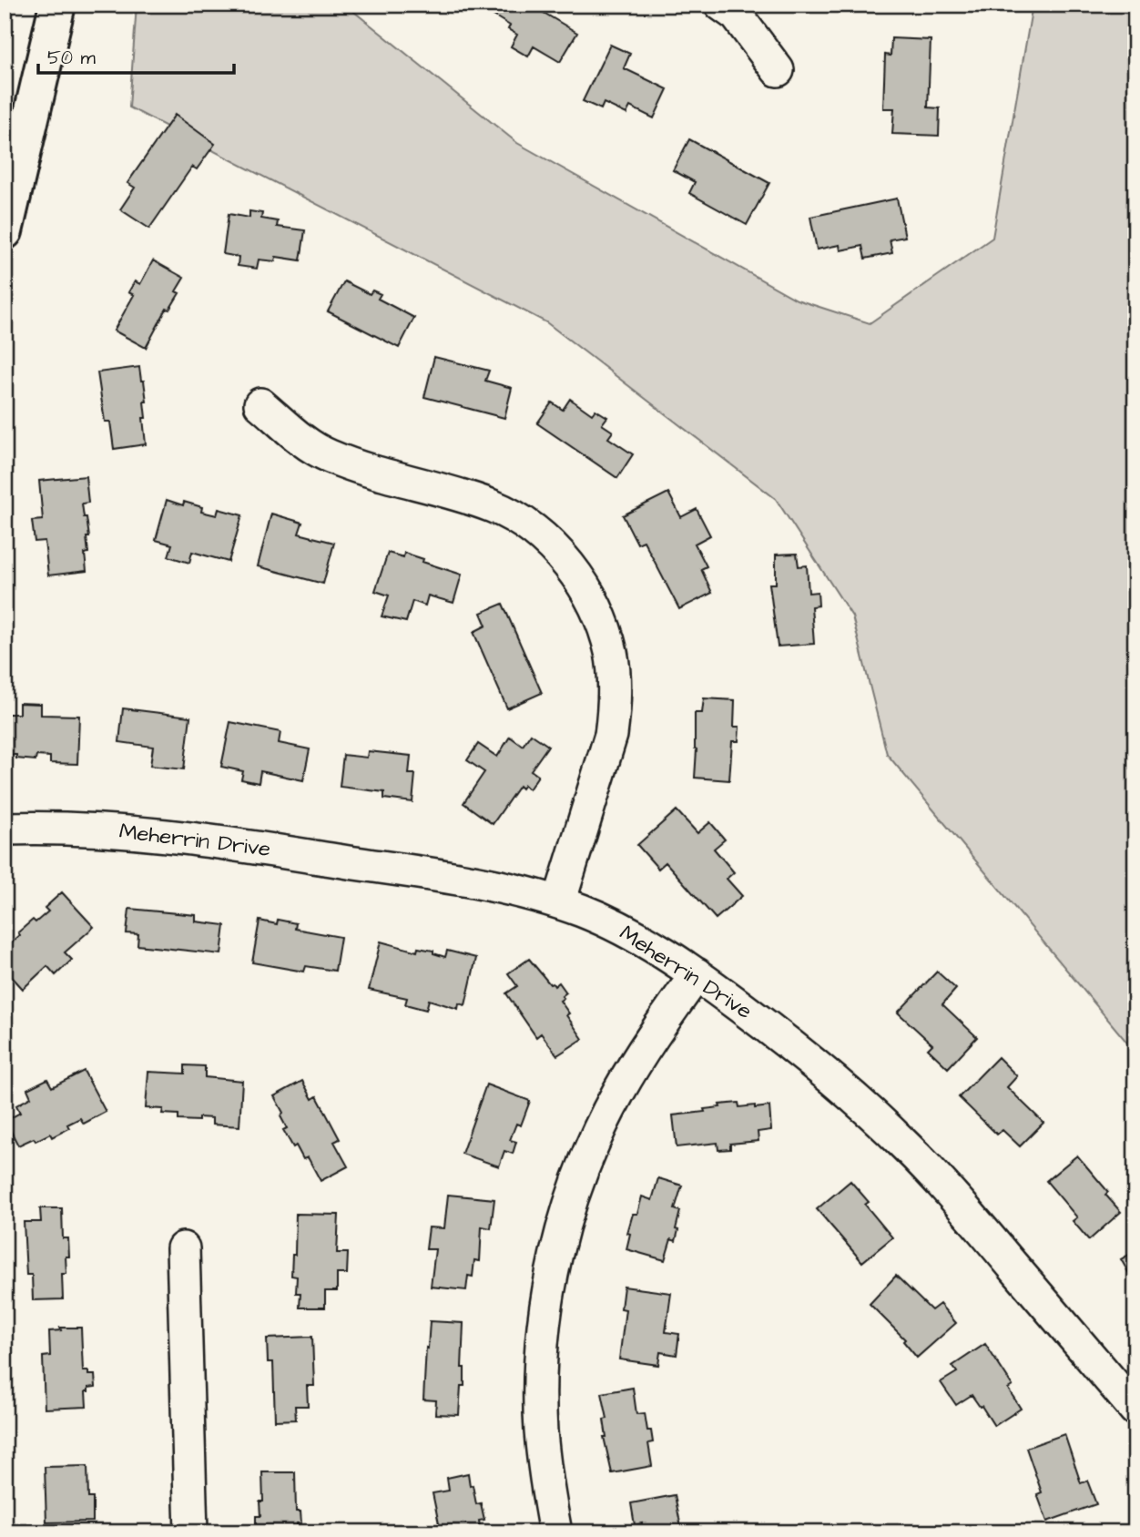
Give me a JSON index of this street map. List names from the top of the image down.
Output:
{
  "streets": {
    "street": ["Meherrin Drive"]
  },
  "scale_bar": "50 m"
}
